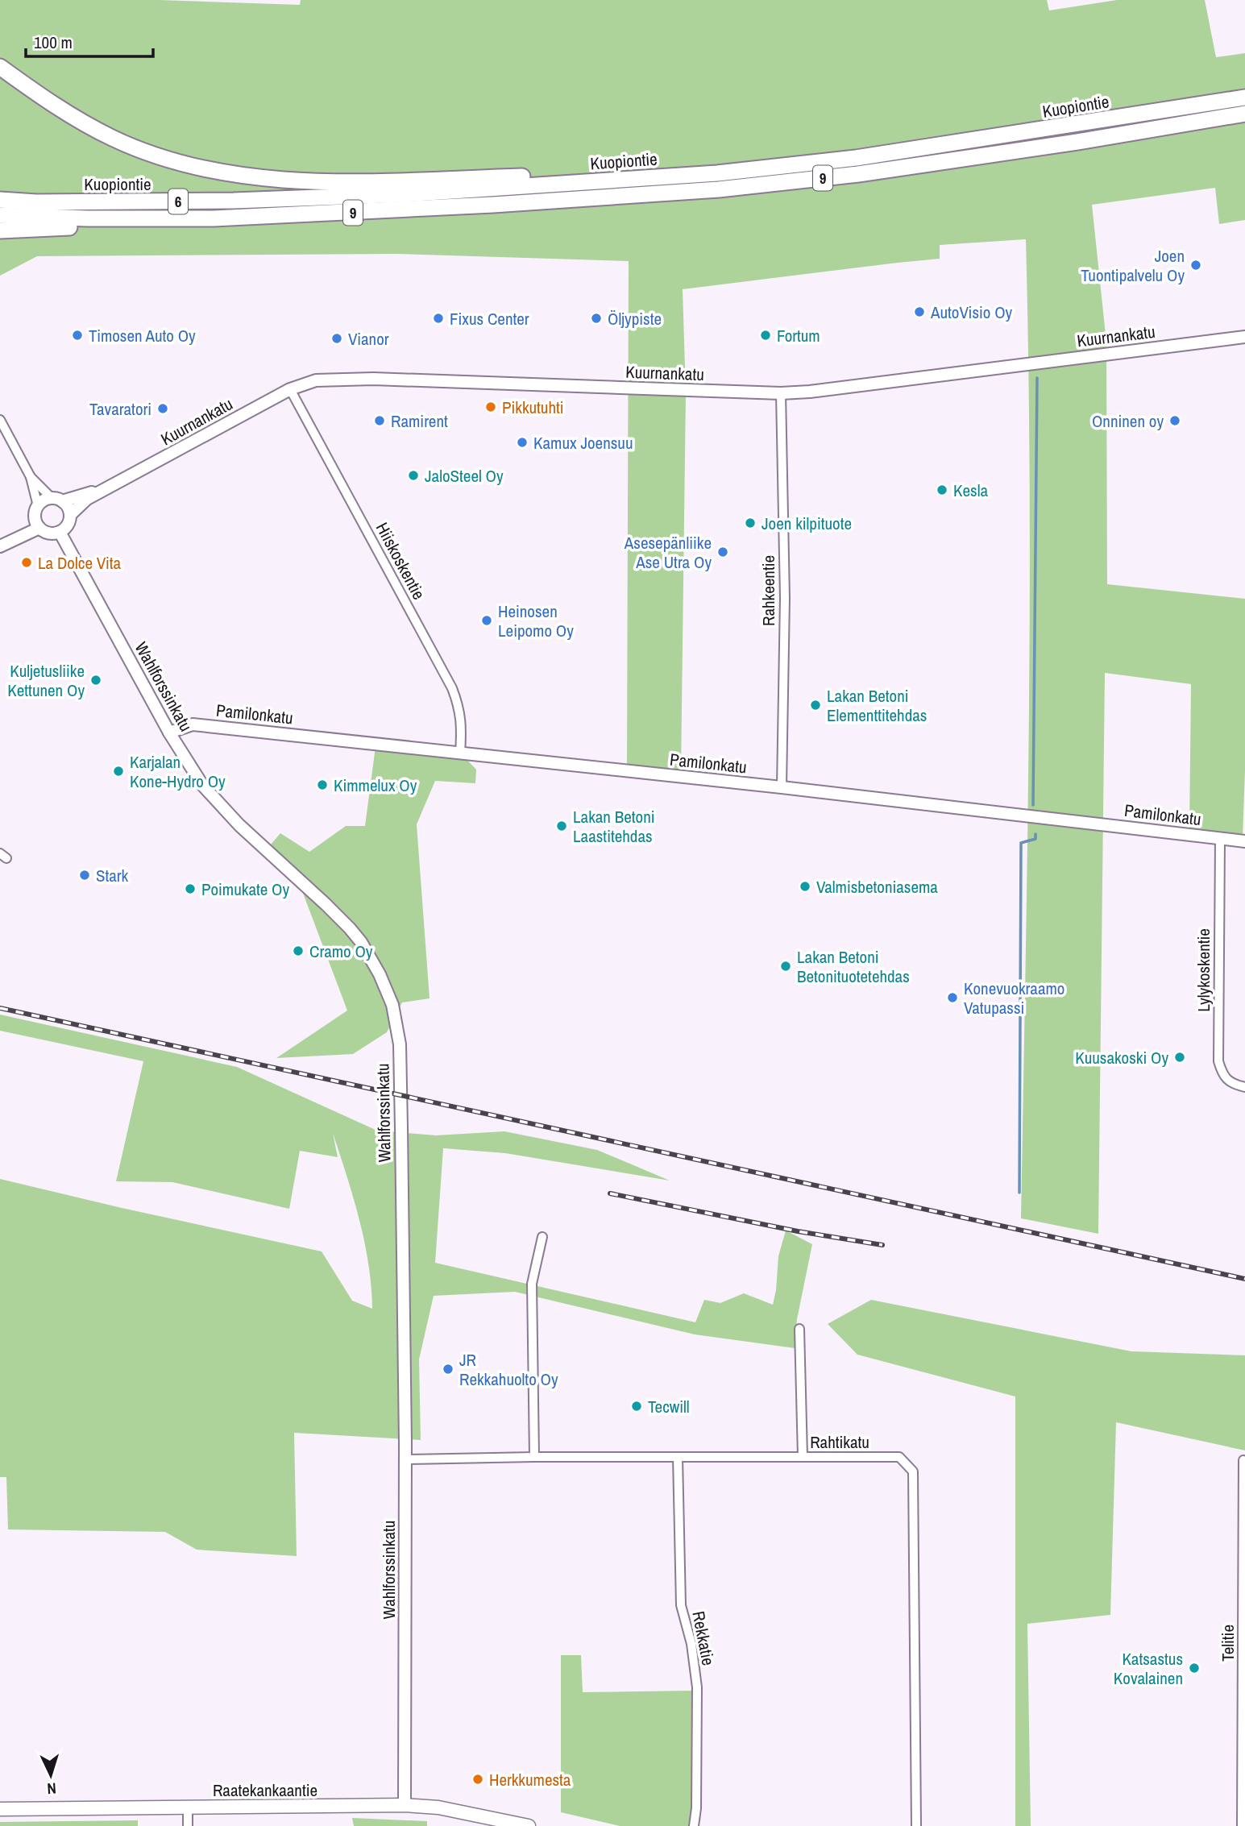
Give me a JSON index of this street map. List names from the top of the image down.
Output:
{
  "streets": {
    "highway": ["Kuopiontie", "9", "6"],
    "main road": ["Raatekankaantie"],
    "street": [
      "Kuurnankatu",
      "Hiiskoskentie",
      "Rahkeentie",
      "Wahlforssinkatu",
      "Pamilonkatu",
      "Lylykoskentie",
      "Rahtikatu",
      "Rekkatie",
      "Telitie"
    ]
  },
  "crossings": [
    ["Kuurnankatu", "Hiiskoskentie"],
    ["Kuurnankatu", "Rahkeentie"],
    ["Kuurnankatu", "Wahlforssinkatu"],
    ["Hiiskoskentie", "Pamilonkatu"],
    ["Rahkeentie", "Pamilonkatu"],
    ["Wahlforssinkatu", "Pamilonkatu"],
    ["Wahlforssinkatu", "Rahtikatu"],
    ["Wahlforssinkatu", "Raatekankaantie"],
    ["Pamilonkatu", "Lylykoskentie"],
    ["Rahtikatu", "Rekkatie"]
  ],
  "places": [
    "Joen Tuontipalvelu Oy",
    "AutoVisio Oy",
    "Fixus Center",
    "Öljypiste",
    "Timosen Auto Oy",
    "Fortum",
    "Vianor",
    "Pikkutuhti",
    "Tavaratori",
    "Ramirent",
    "Onninen oy",
    "Kamux Joensuu",
    "JaloSteel Oy",
    "Kesla",
    "Joen kilpituote",
    "Asesepänliike Ase Utra Oy",
    "La Dolce Vita",
    "Heinosen Leipomo Oy",
    "Kuljetusliike Kettunen Oy",
    "Lakan Betoni Elementtitehdas",
    "Karjalan Kone-Hydro Oy",
    "Kimmelux Oy",
    "Lakan Betoni Laastitehdas",
    "Stark",
    "Valmisbetoniasema",
    "Poimukate Oy",
    "Cramo Oy",
    "Lakan Betoni Betonituotetehdas",
    "Konevuokraamo Vatupassi",
    "Kuusakoski Oy",
    "JR Rekkahuolto Oy",
    "Tecwill",
    "Katsastus Kovalainen",
    "Herkkumesta"
  ],
  "scale_bar": "100 m",
  "north": "bottom"
}
